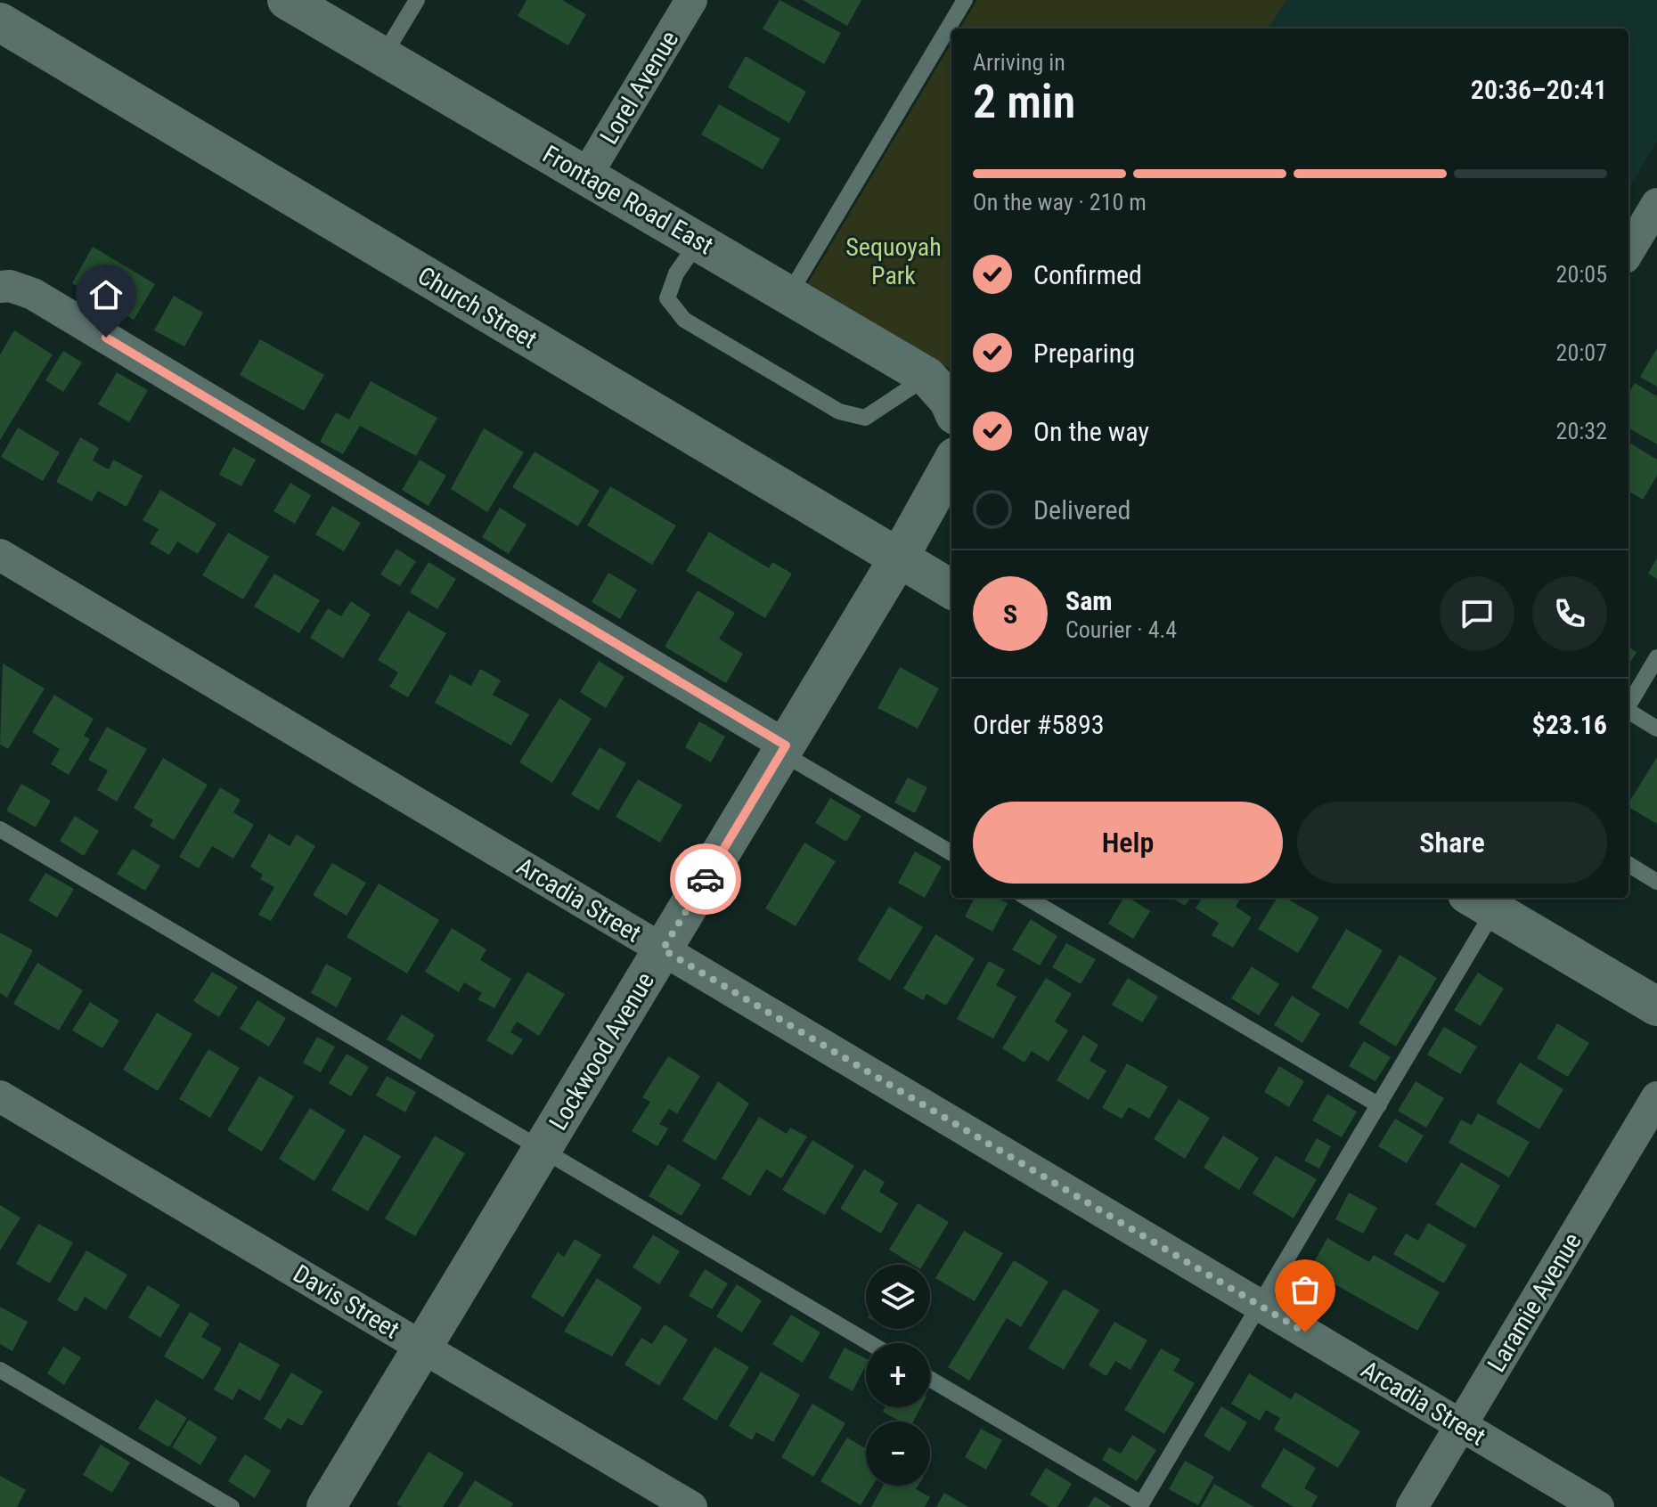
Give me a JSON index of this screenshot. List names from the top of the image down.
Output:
{
  "streets": {
    "street": [
      "Lorel Avenue",
      "Frontage Road East",
      "Church Street",
      "Arcadia Street",
      "Lockwood Avenue",
      "Davis Street",
      "Laramie Avenue"
    ]
  },
  "crossings": [
    ["Lorel Avenue", "Frontage Road East"],
    ["Church Street", "Lockwood Avenue"],
    ["Arcadia Street", "Lockwood Avenue"],
    ["Arcadia Street", "Laramie Avenue"],
    ["Lockwood Avenue", "Davis Street"]
  ],
  "parks": ["Sequoyah Park"],
  "page": {
    "heading": ["2 min", "Arriving in", "20:36–20:41"],
    "panel": [
      "Sam",
      "Courier · 4.4",
      "Order #5893",
      "$23.16"
    ],
    "bar": "On the way · 210 m",
    "list": [
      ["Confirmed", "20:05"],
      ["Preparing", "20:07"],
      ["On the way", "20:32"],
      "Delivered"
    ],
    "round": "S",
    "buttons": ["Help", "Share"],
    "map_buttons": ["+", "−"]
  }
}
